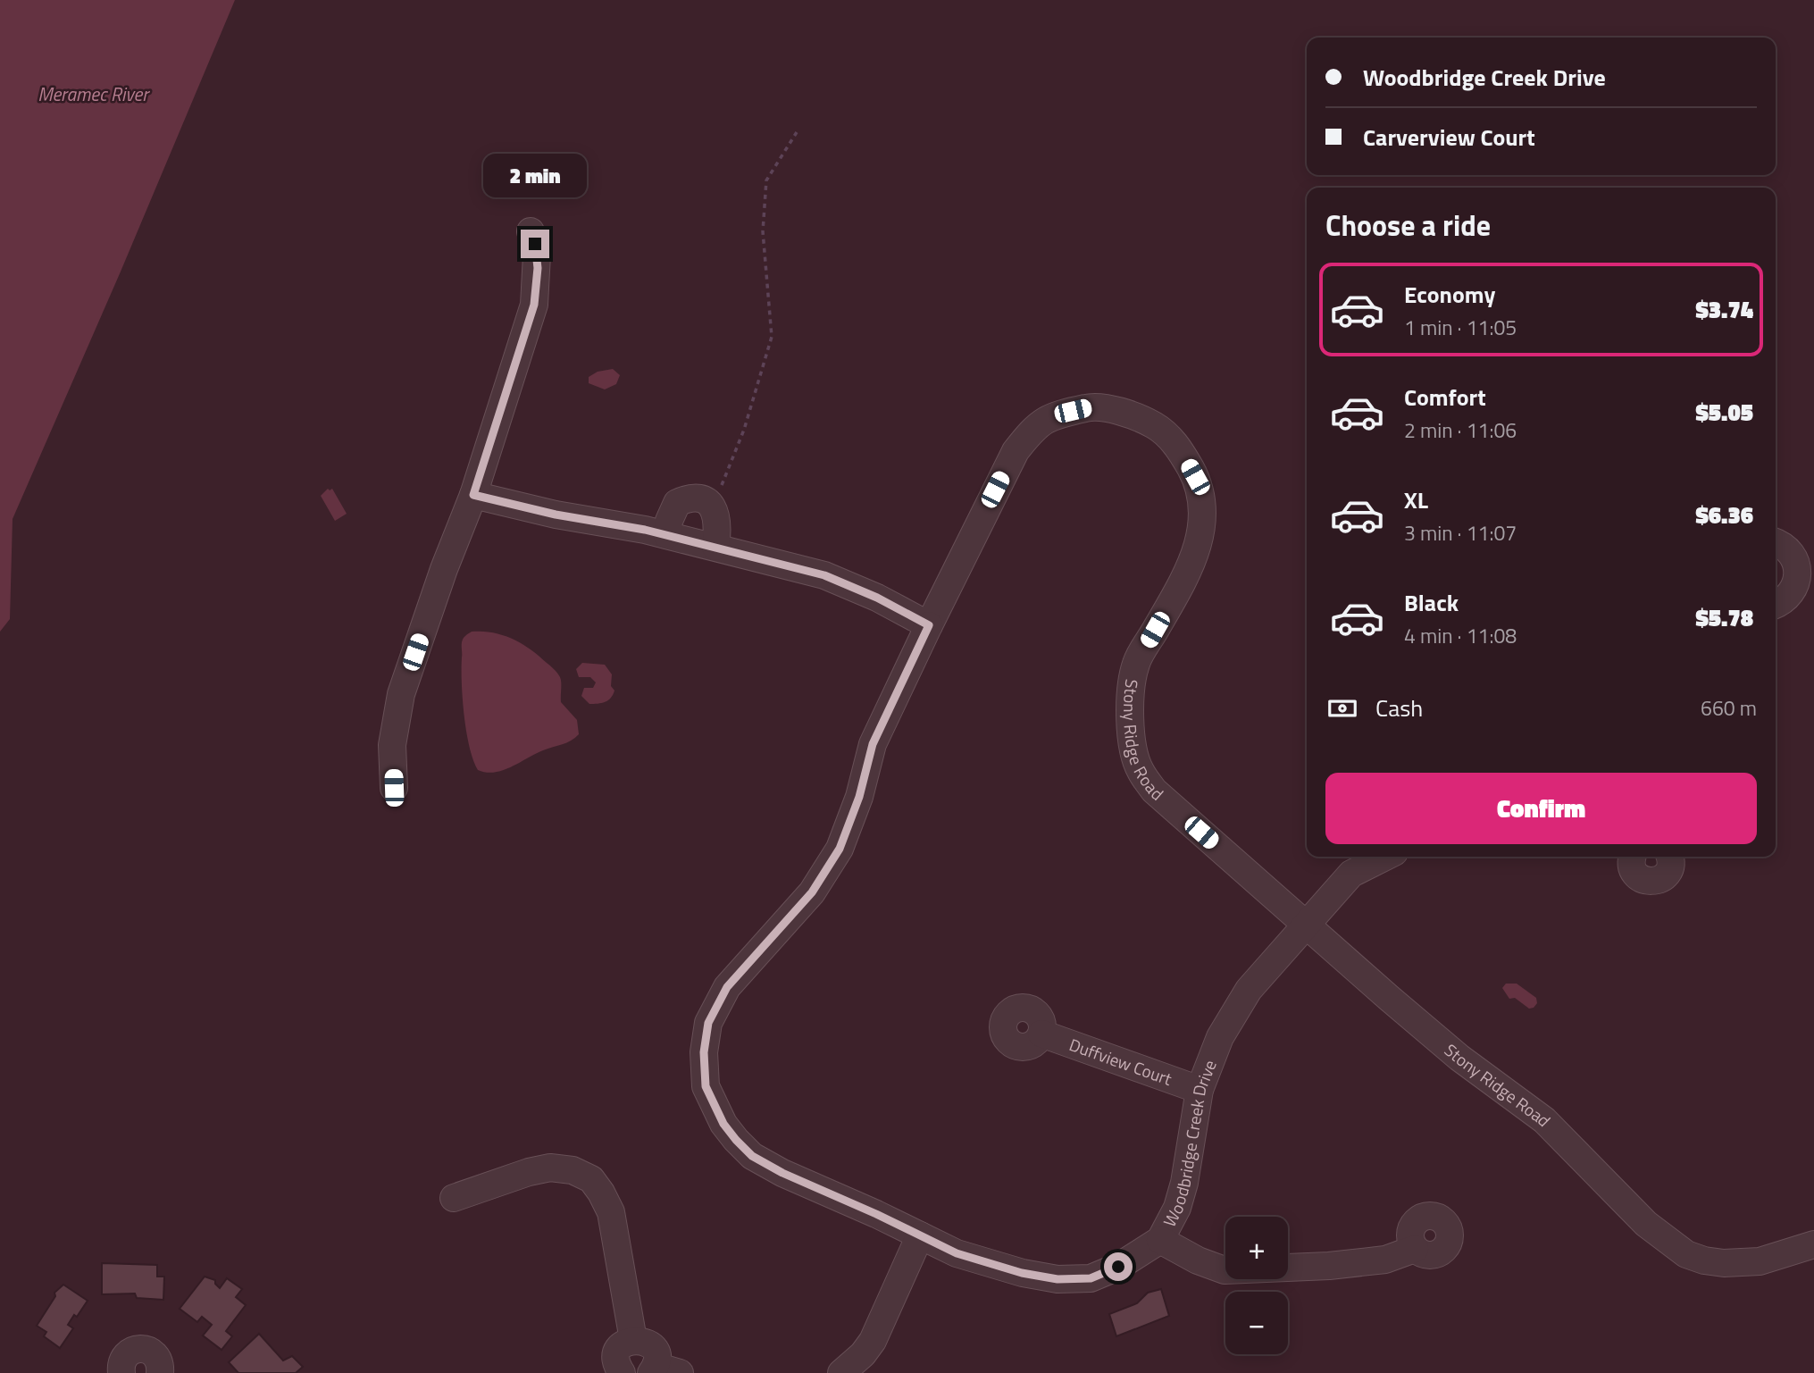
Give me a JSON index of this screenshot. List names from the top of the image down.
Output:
{
  "streets": {
    "street": ["Stony Ridge Road", "Duffview Court", "Woodbridge Creek Drive"]
  },
  "crossings": [
    ["Stony Ridge Road", "Woodbridge Creek Drive"],
    ["Duffview Court", "Woodbridge Creek Drive"]
  ],
  "water": ["Meramec River"],
  "page": {
    "banner": ["Woodbridge Creek Drive", "Carverview Court"],
    "bubble": "2 min",
    "heading": "Choose a ride",
    "list": [
      {
        "name": "Economy",
        "note": "1 min · 11:05",
        "value": "$3.74"
      },
      {
        "name": "Comfort",
        "note": "2 min · 11:06",
        "value": "$5.05"
      },
      {
        "name": "XL",
        "note": "3 min · 11:07",
        "value": "$6.36"
      },
      {
        "name": "Black",
        "note": "4 min · 11:08",
        "value": "$5.78"
      }
    ],
    "pay": ["Cash", "660 m"],
    "buttons": "Confirm",
    "map_buttons": ["+", "−"]
  }
}
